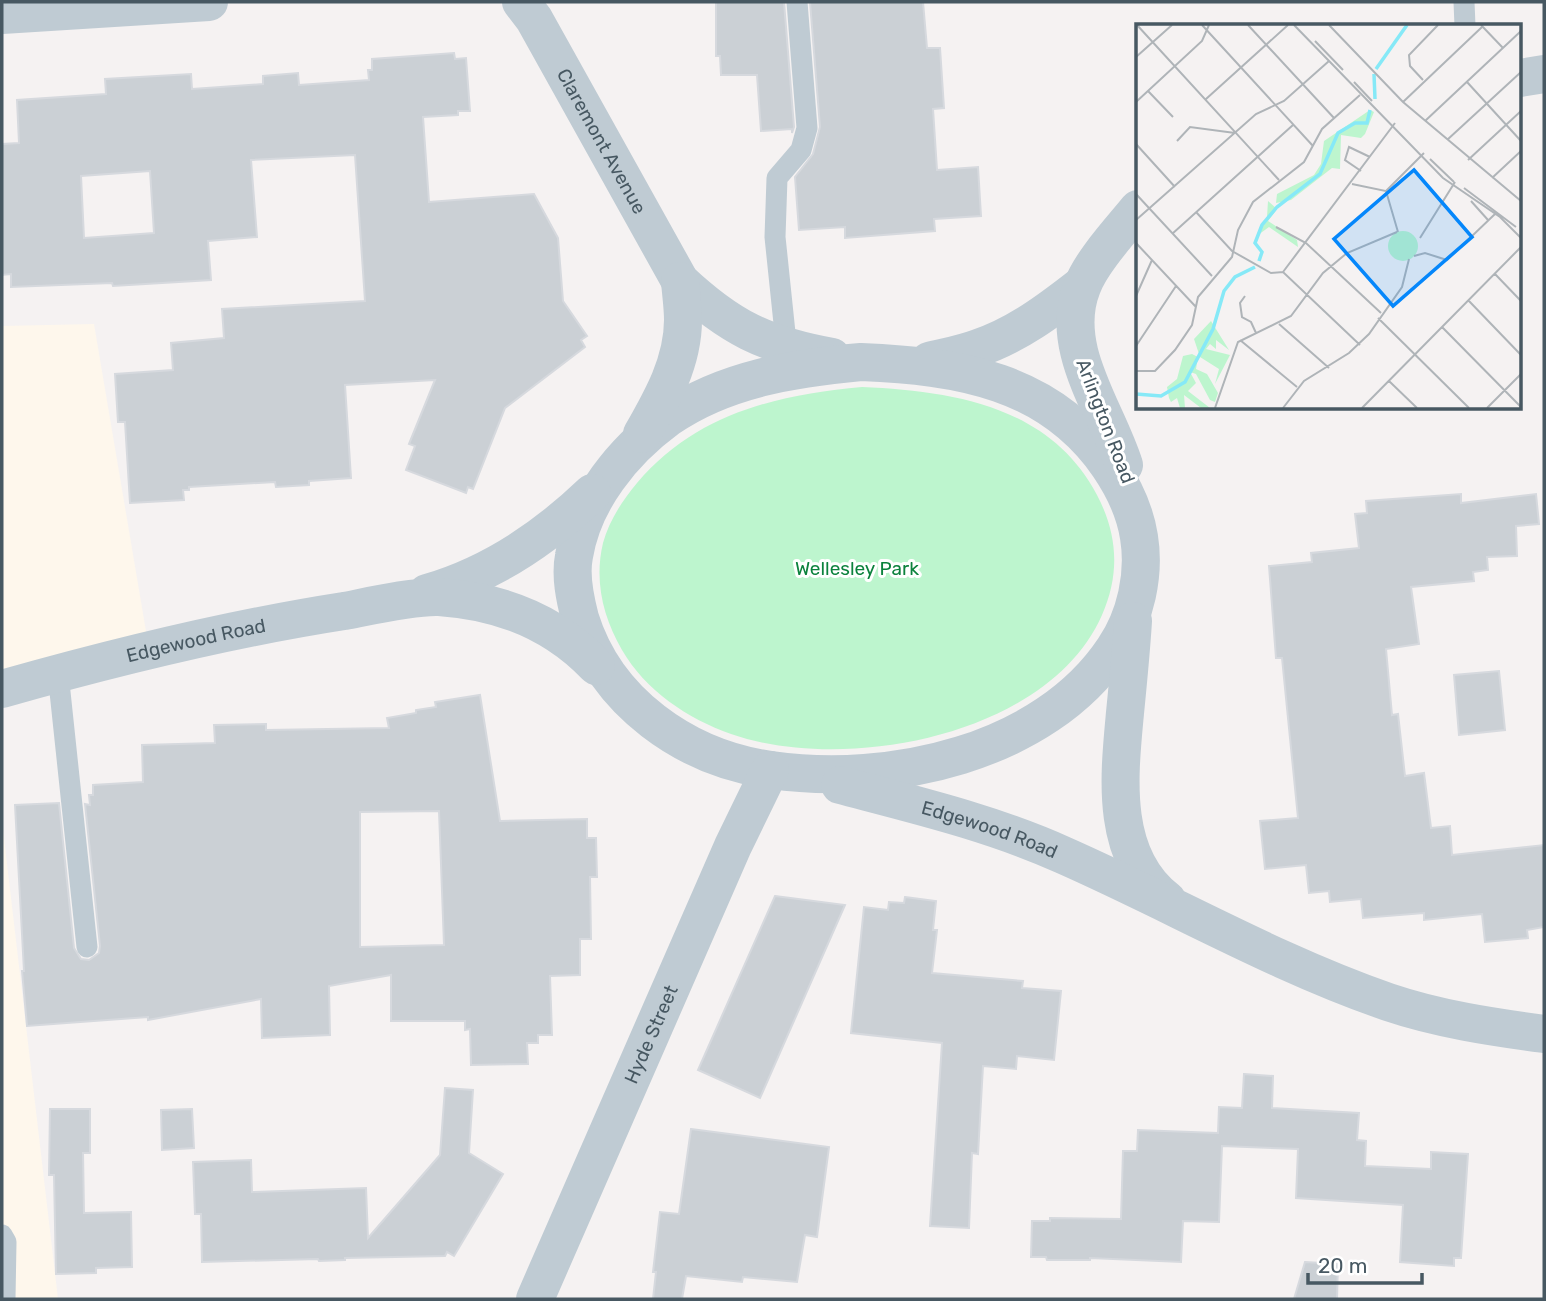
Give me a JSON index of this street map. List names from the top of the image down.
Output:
{
  "streets": {
    "street": [
      "Claremont Avenue",
      "Arlington Road",
      "Edgewood Road",
      "Hyde Street"
    ]
  },
  "crossings": [
    ["Edgewood Road", "Hyde Street"]
  ],
  "parks": ["Wellesley Park"],
  "scale_bar": "20 m"
}
